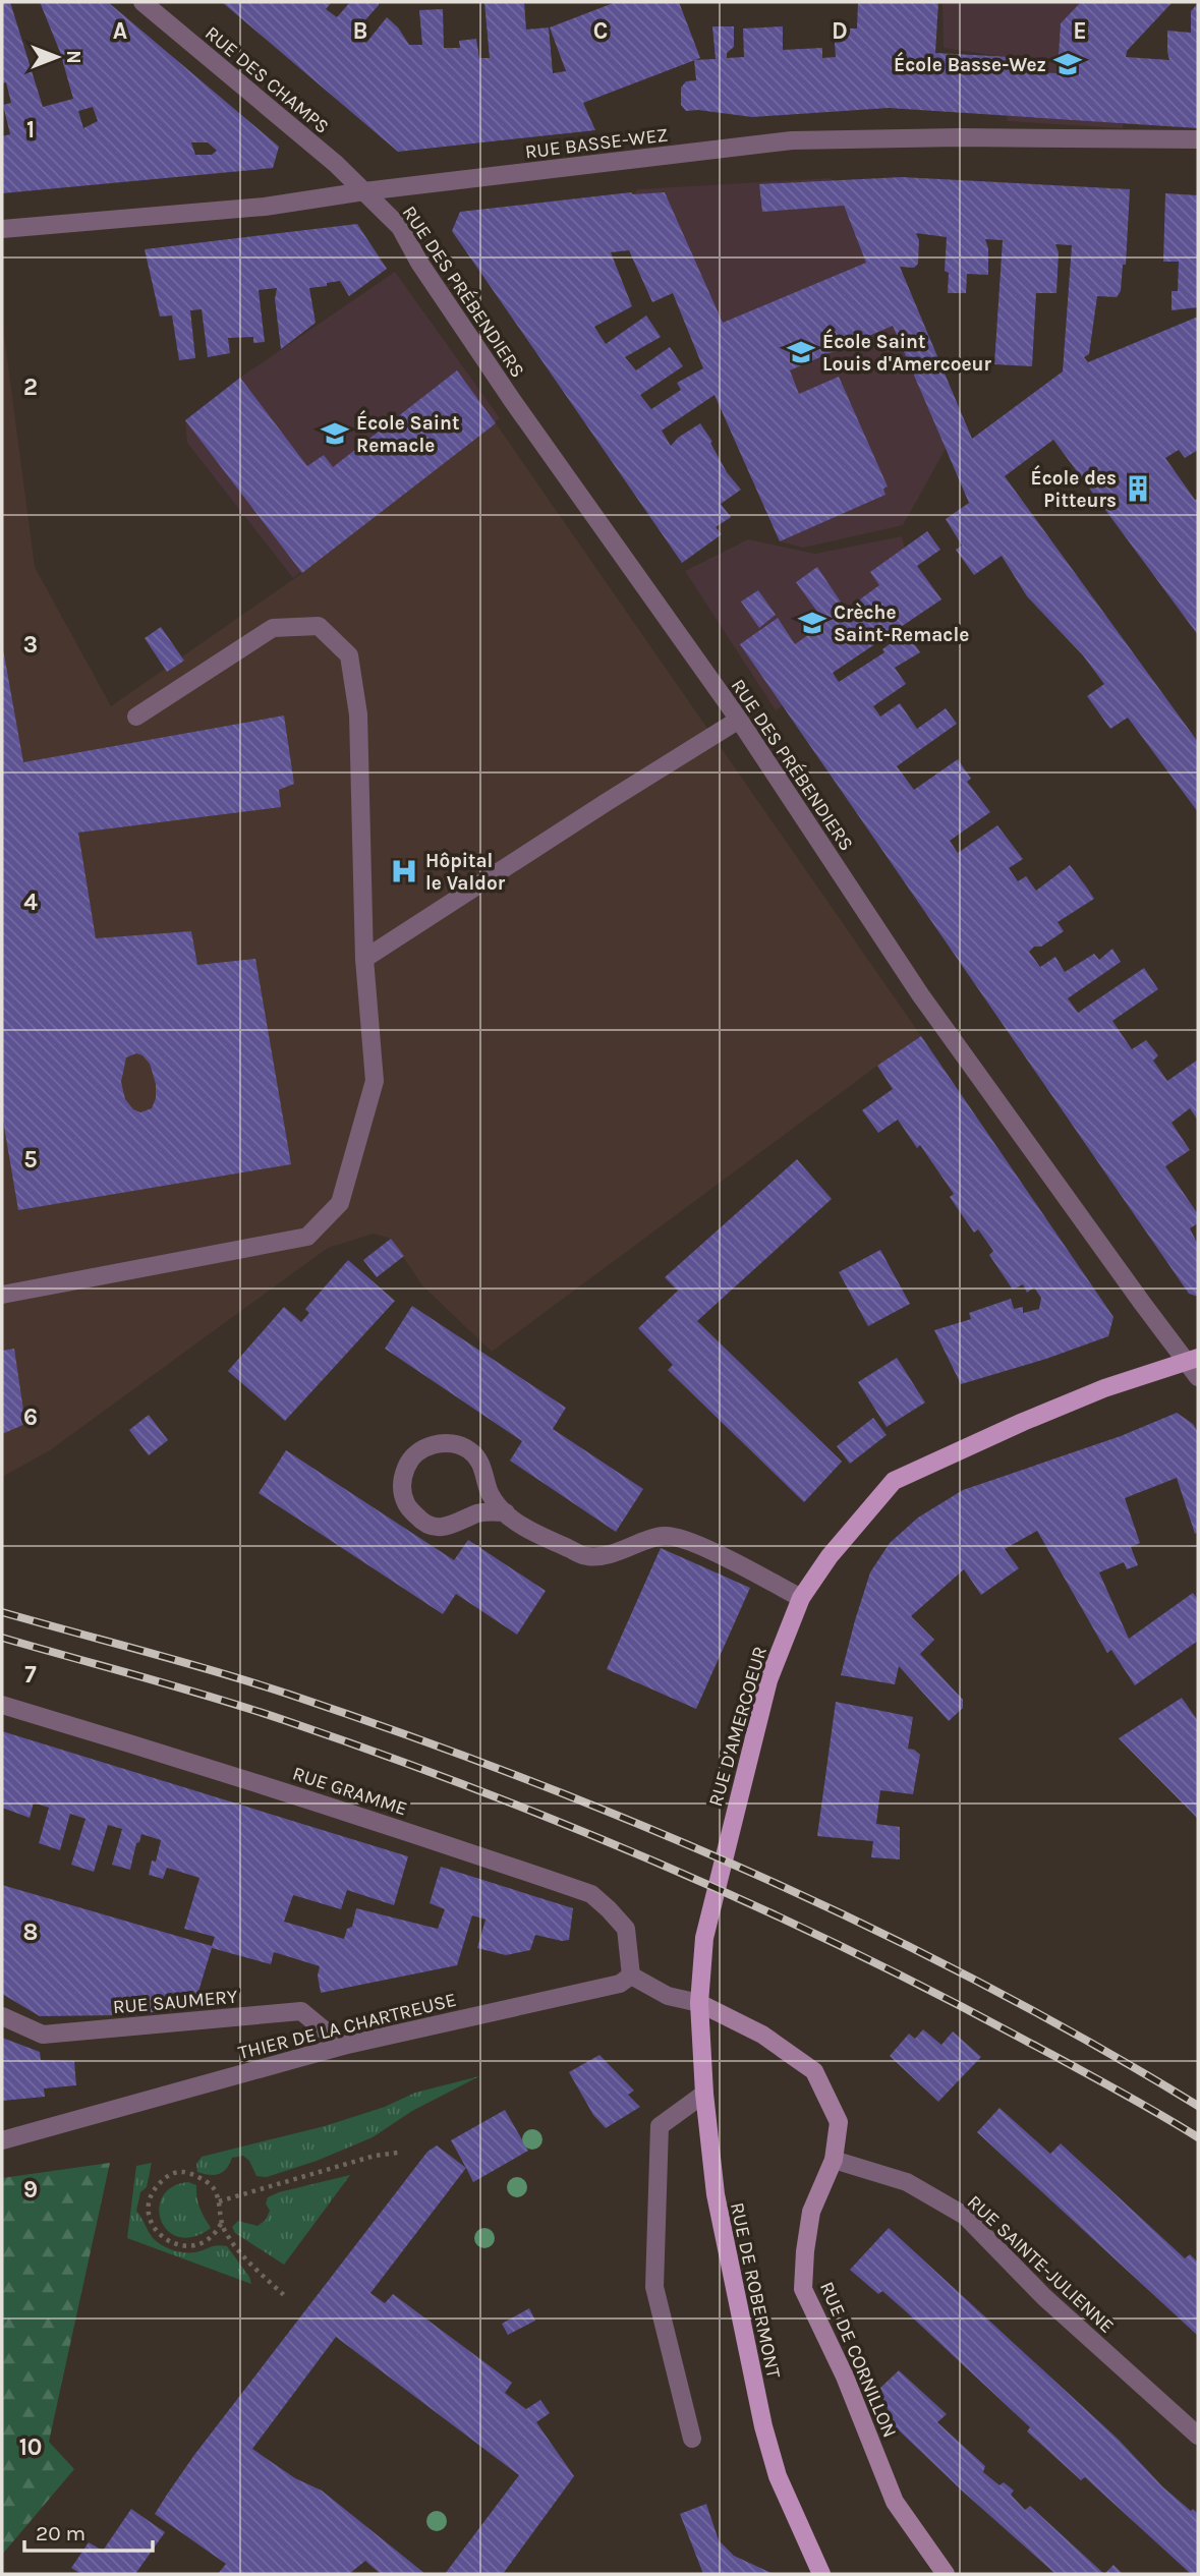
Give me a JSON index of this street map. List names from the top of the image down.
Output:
{
  "streets": {
    "main road": ["RUE D'AMERCOEUR", "RUE DE ROBERMONT", "RUE DE CORNILLON"],
    "street": [
      "RUE DES CHAMPS",
      "RUE BASSE-WEZ",
      "RUE DES PRÉBENDIERS",
      "RUE GRAMME",
      "RUE SAUMERY",
      "THIER DE LA CHARTREUSE",
      "RUE SAINTE-JULIENNE"
    ]
  },
  "crossings": [
    ["RUE DES CHAMPS", "RUE BASSE-WEZ"],
    ["RUE DES CHAMPS", "RUE DES PRÉBENDIERS"],
    ["RUE BASSE-WEZ", "RUE DES PRÉBENDIERS"],
    ["RUE DES PRÉBENDIERS", "RUE D'AMERCOEUR"],
    ["RUE D'AMERCOEUR", "RUE DE ROBERMONT"],
    ["RUE D'AMERCOEUR", "RUE DE CORNILLON"],
    ["RUE GRAMME", "THIER DE LA CHARTREUSE"],
    ["RUE SAUMERY", "THIER DE LA CHARTREUSE"],
    ["RUE SAINTE-JULIENNE", "RUE DE CORNILLON"],
    ["RUE DE ROBERMONT", "RUE DE CORNILLON"]
  ],
  "places": {
    "school or university": [
      "École Basse-Wez",
      "École Saint Louis d'Amercoeur",
      "École Saint Remacle",
      "Crèche Saint-Remacle"
    ],
    "building": ["École des Pitteurs"],
    "hospital": ["Hôpital le Valdor"]
  },
  "scale_bar": "20 m",
  "north": "right",
  "grid": {
    "columns": [
      "A",
      "B",
      "C",
      "D",
      "E"
    ],
    "rows": [
      "1",
      "2",
      "3",
      "4",
      "5",
      "6",
      "7",
      "8",
      "9",
      "10"
    ]
  }
}
